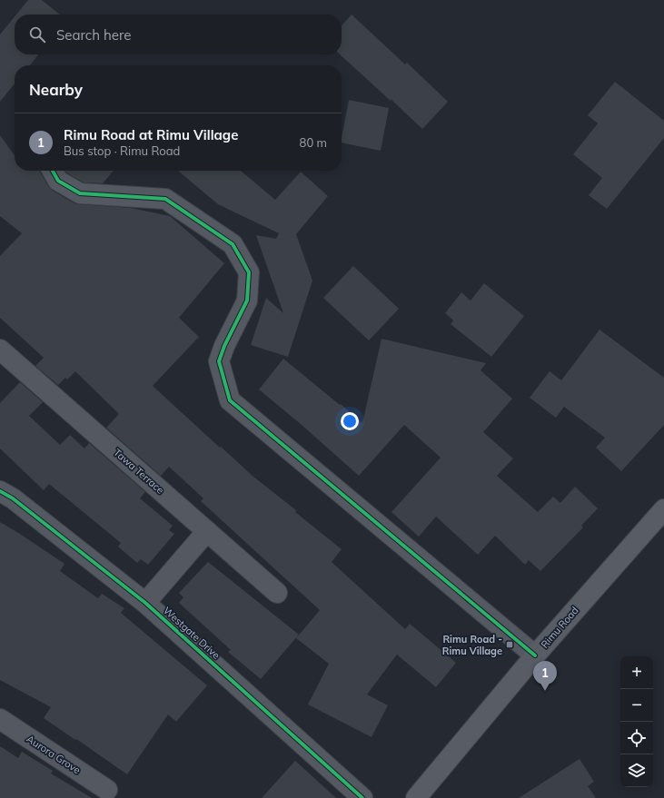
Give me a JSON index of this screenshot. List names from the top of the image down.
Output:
{
  "streets": {
    "main road": ["Rimu Road"],
    "street": ["Tawa Terrace", "Westgate Drive", "Aurora Grove"]
  },
  "places": {
    "transit": ["Rimu Road - Rimu Village"]
  },
  "page": {
    "search": "Search here",
    "heading": "Nearby",
    "list": [
      {
        "mark": "1",
        "name": "Rimu Road at Rimu Village",
        "note": "Bus stop · Rimu Road",
        "value": "80 m"
      }
    ],
    "map_buttons": ["+", "−"],
    "pins": "1"
  }
}
